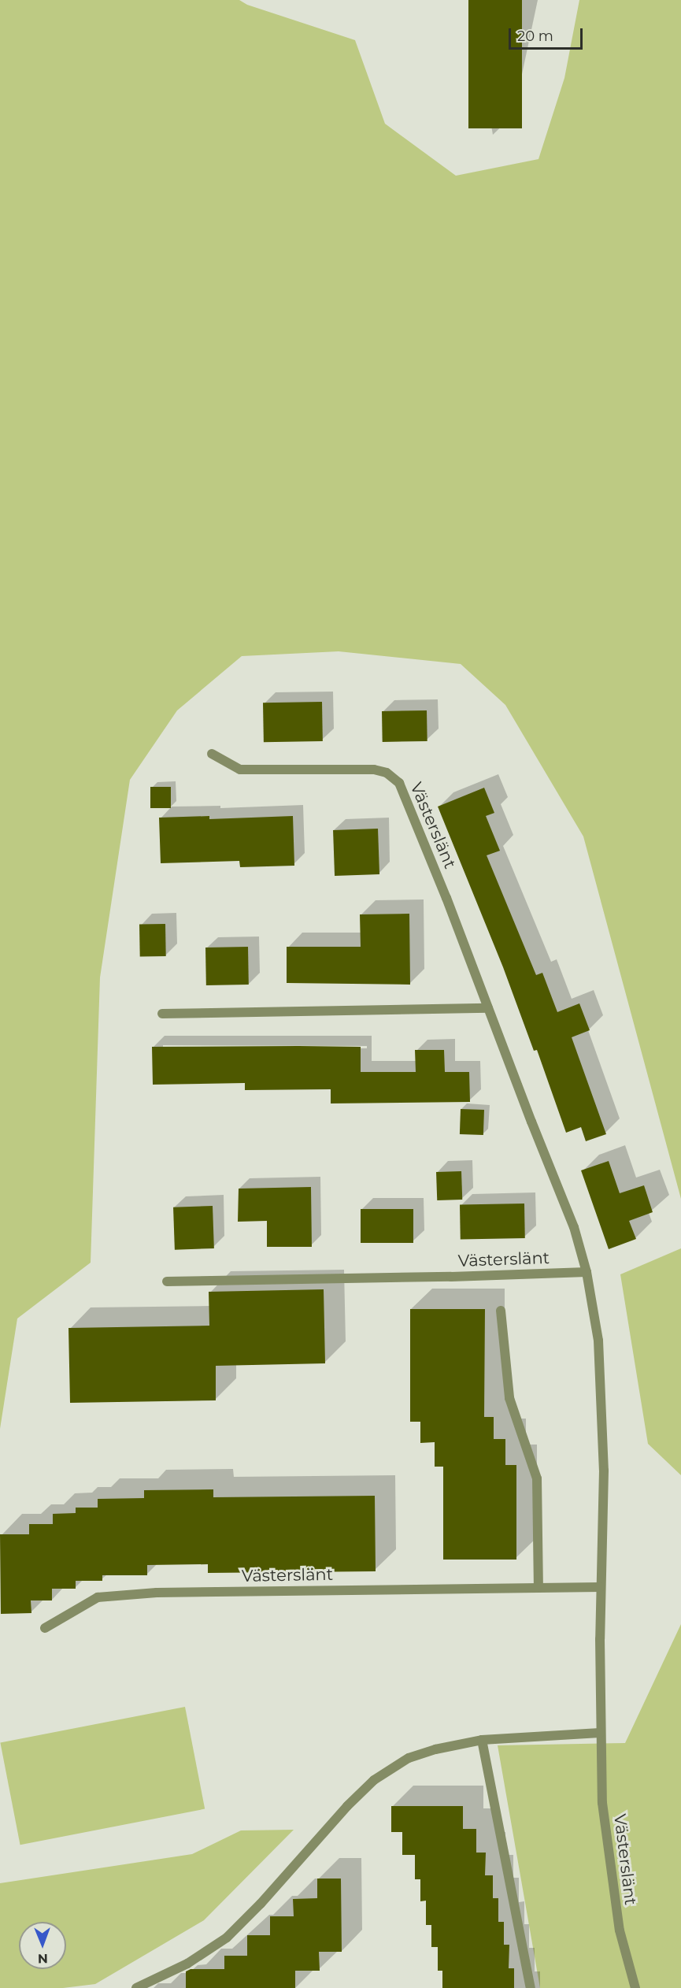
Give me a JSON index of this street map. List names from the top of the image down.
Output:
{
  "streets": {
    "street": ["Västerslänt"]
  },
  "scale_bar": "20 m",
  "north": "bottom"
}
